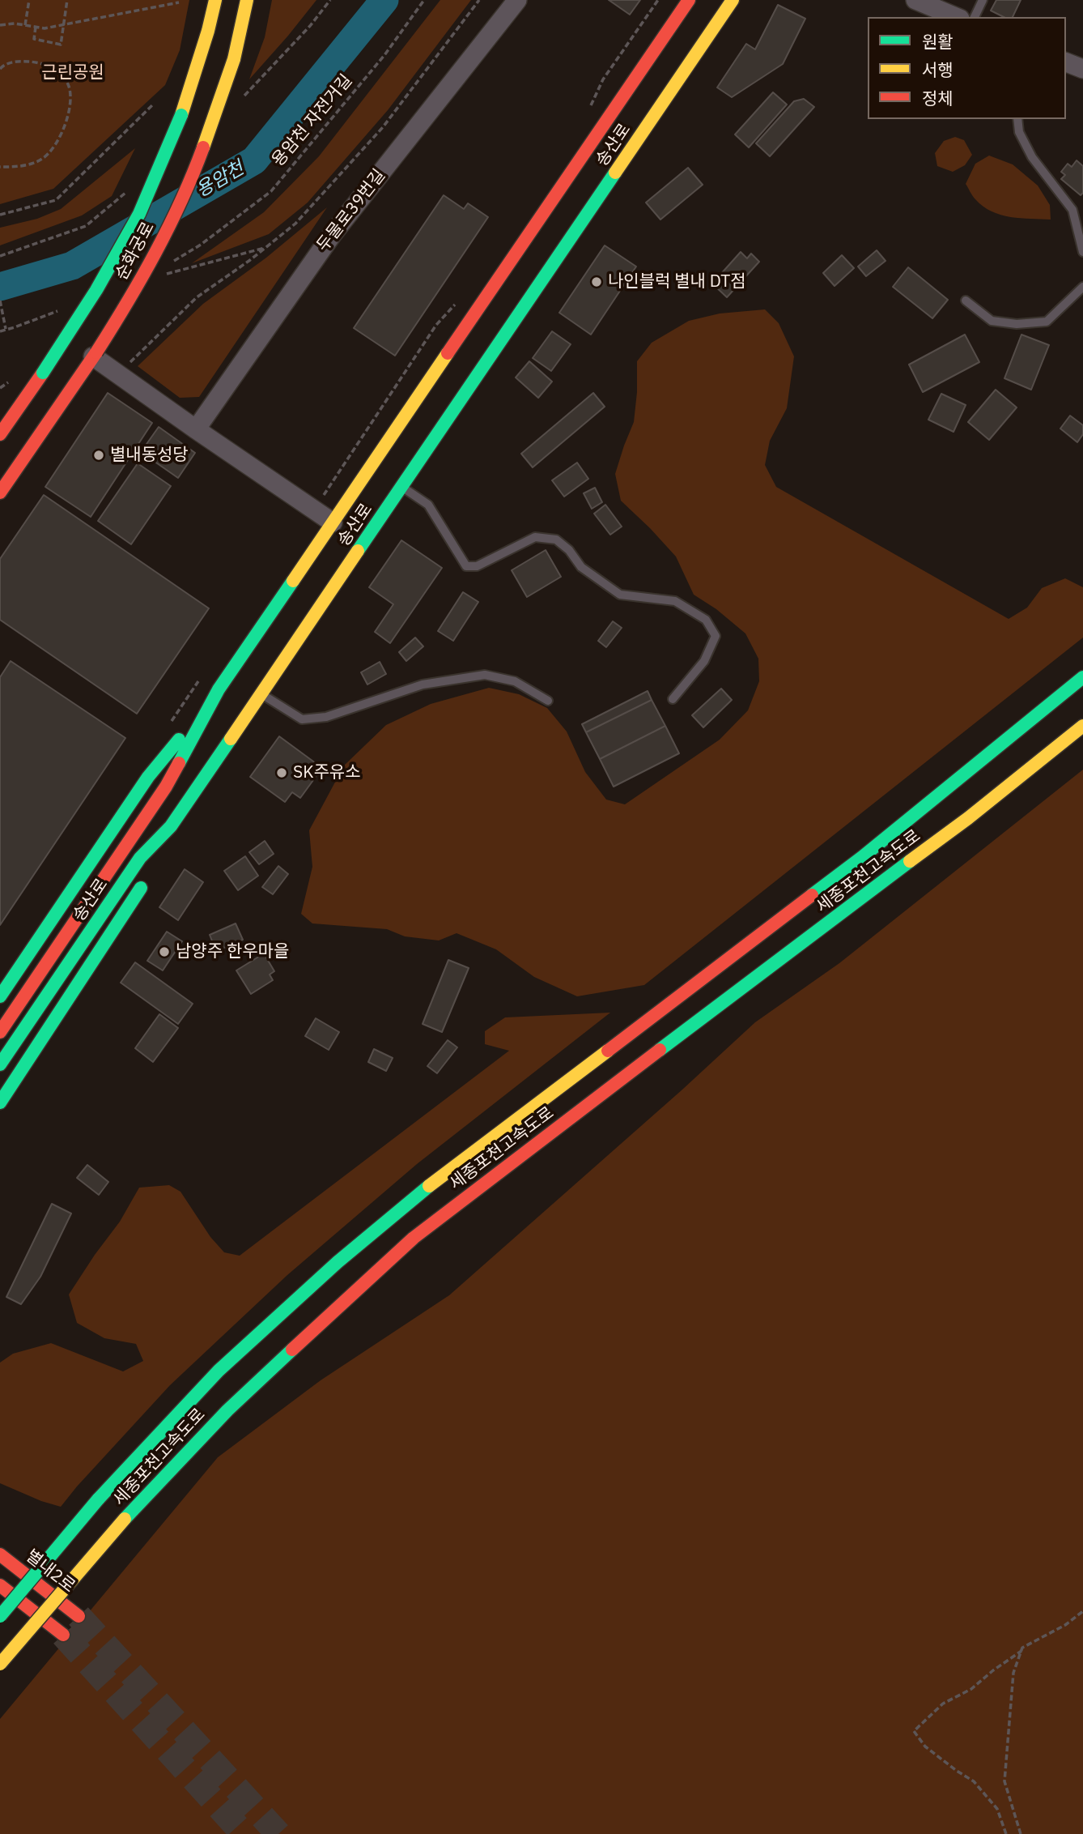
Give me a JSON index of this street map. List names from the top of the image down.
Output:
{
  "streets": {
    "main road": [
      "송산로",
      "순화궁로",
      "세종포천고속도로",
      "별내2로"
    ],
    "street": ["두물로39번길"],
    "path": ["용암천 자전거길"]
  },
  "water": ["용암천"],
  "parks": ["근린공원"],
  "places": [
    "나인블럭 별내 DT점",
    "별내동성당",
    "SK주유소",
    "남양주 한우마을"
  ],
  "legend": ["원활", "서행", "정체"]
}
